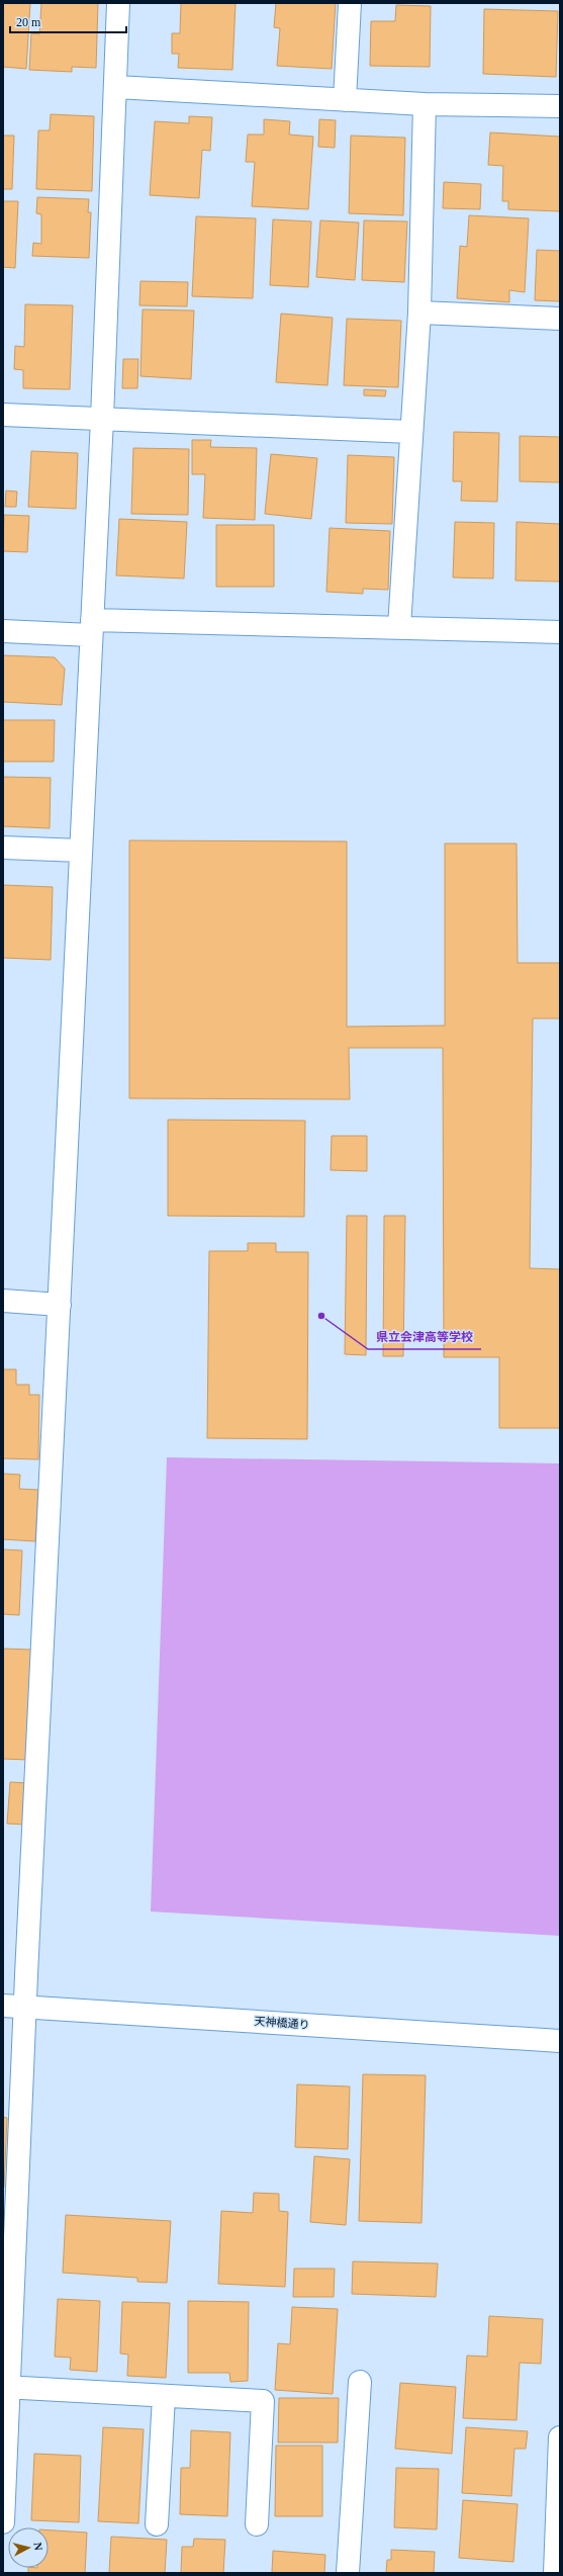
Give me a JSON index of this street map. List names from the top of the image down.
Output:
{
  "streets": {
    "street": ["天神橋通り"]
  },
  "places": ["県立会津高等学校"],
  "scale_bar": "20 m",
  "north": "right"
}
